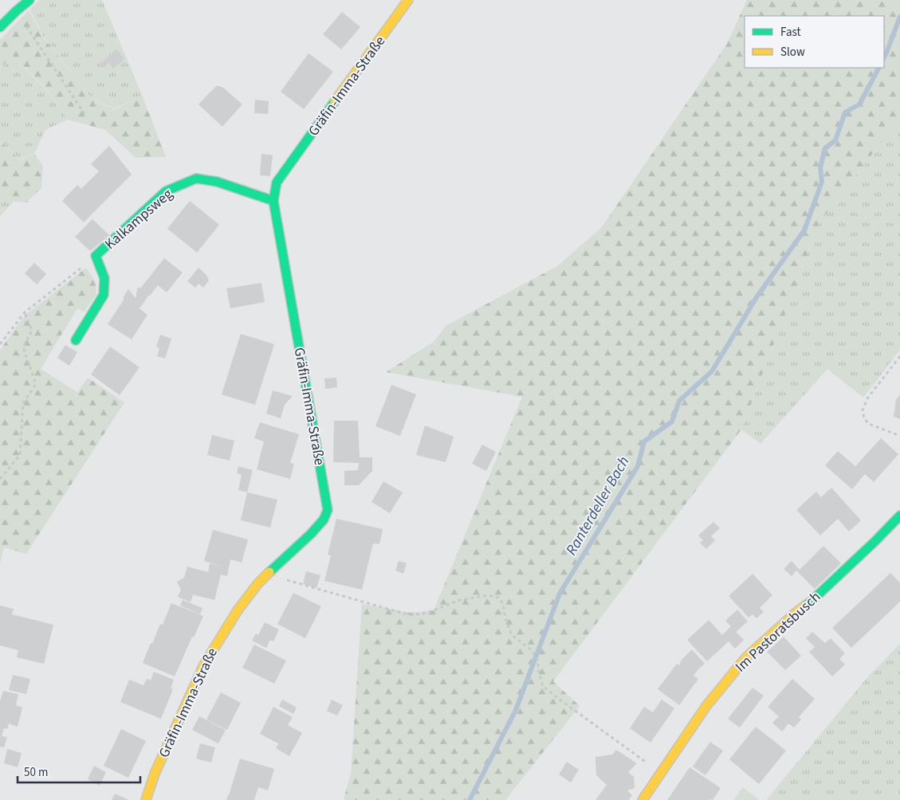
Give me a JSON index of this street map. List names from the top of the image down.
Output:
{
  "streets": {
    "street": ["Gräfin-Imma-Straße", "Kalkampsweg", "Im Pastoratsbusch"]
  },
  "crossings": [
    ["Gräfin-Imma-Straße", "Kalkampsweg"]
  ],
  "water": ["Ranterdeller Bach"],
  "legend": ["Fast", "Slow"],
  "scale_bar": "50 m"
}
